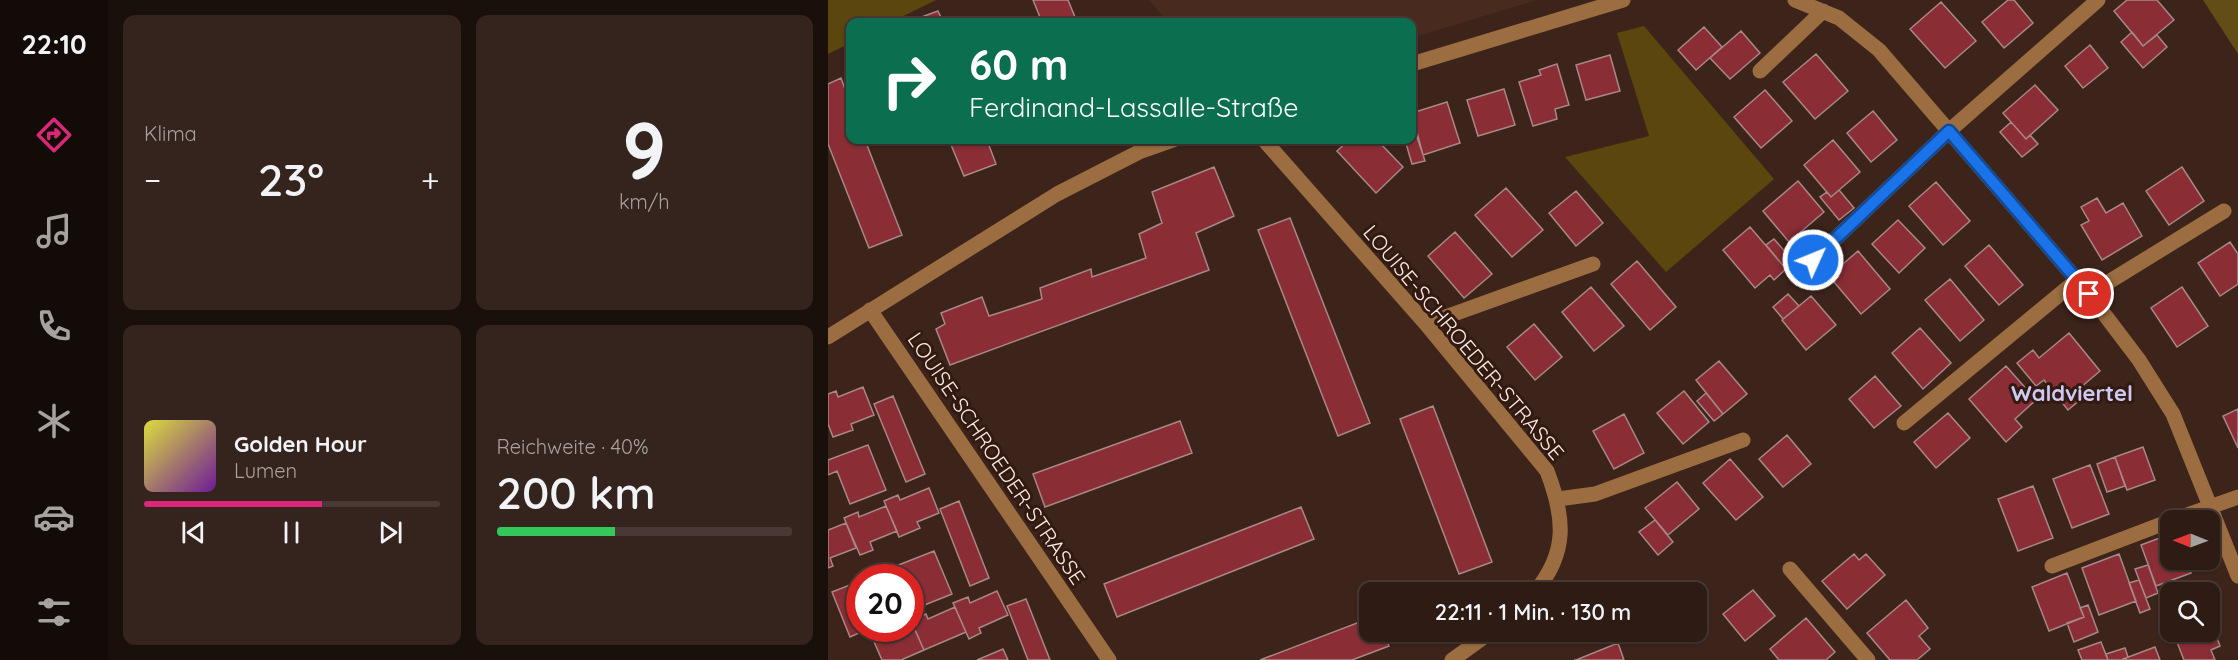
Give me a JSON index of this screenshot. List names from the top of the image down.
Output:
{
  "streets": {
    "street": ["LOUISE-SCHROEDER-STRASSE"]
  },
  "districts": ["Waldviertel"],
  "north": "left",
  "page": {
    "tabs": "22:10",
    "tile": [
      "Klima",
      ["9", "km/h"],
      ["Reichweite · 40%", "200 km"]
    ],
    "turn": ["60 m", "Ferdinand-Lassalle-Straße"],
    "heat": ["−", "23°", "+"],
    "song": ["Golden Hour", "Lumen"],
    "limit": "20",
    "trip": "22:11 · 1 Min. · 130 m"
  }
}
